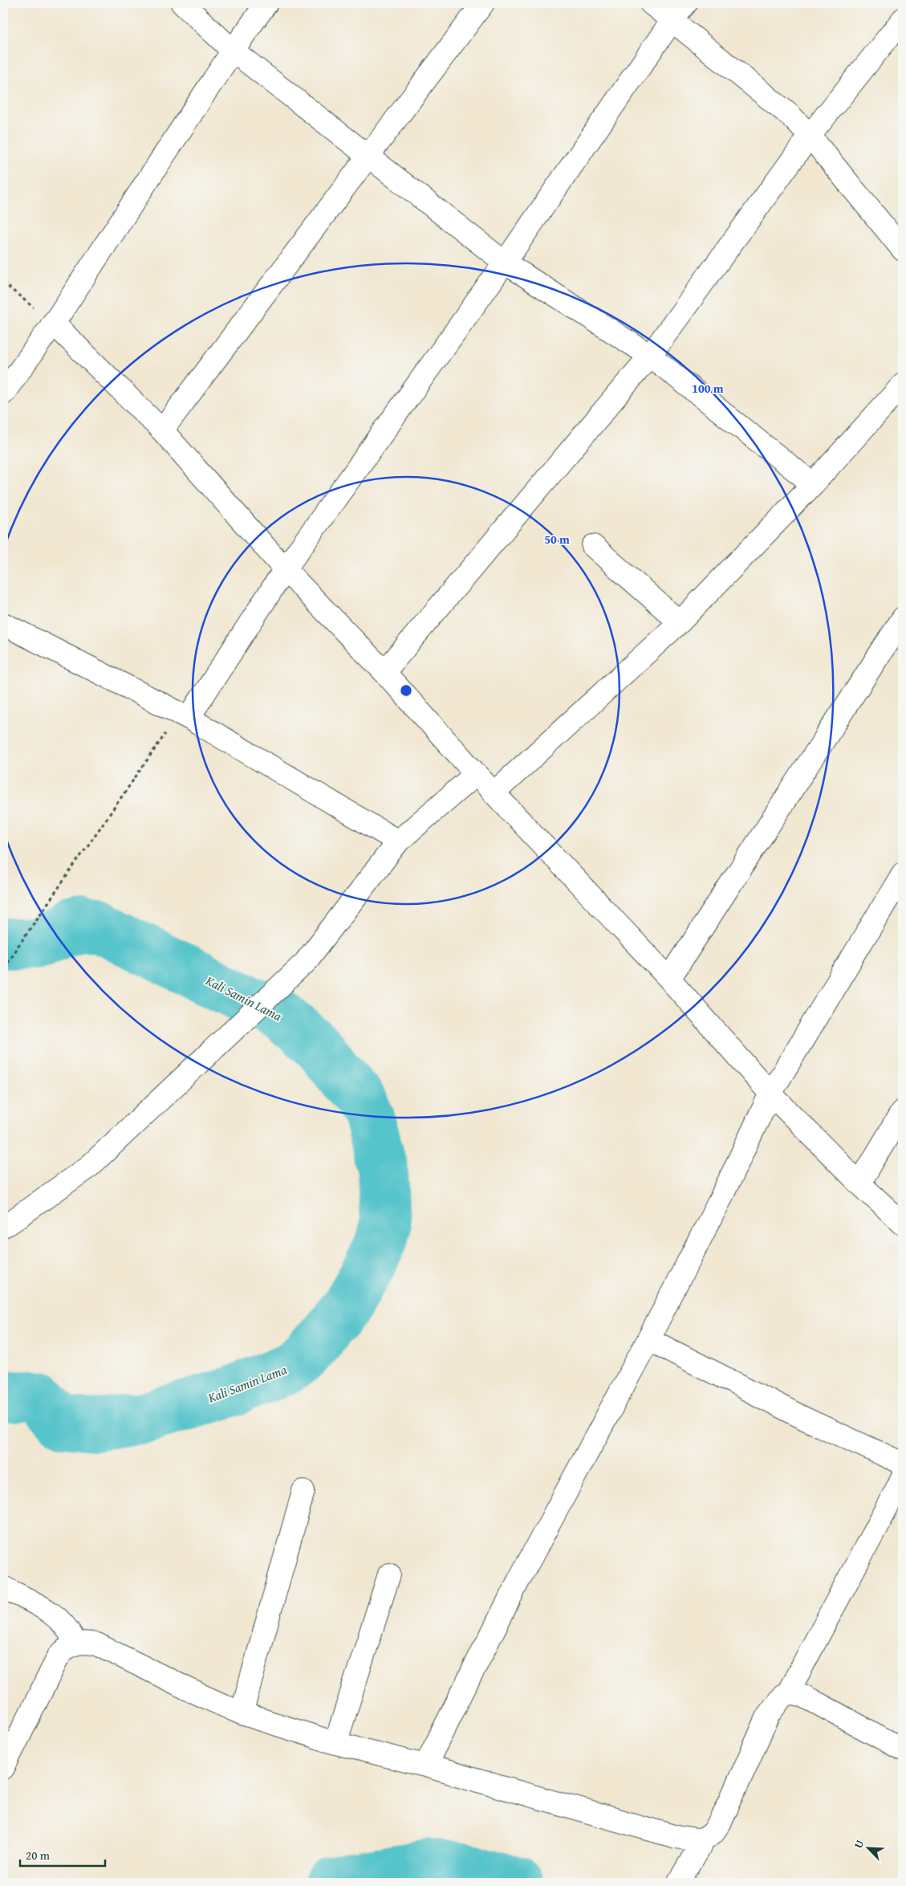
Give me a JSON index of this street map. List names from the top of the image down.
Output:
{
  "water": ["Kali Samin Lama"],
  "scale_bar": "20 m",
  "north": "top left",
  "rings": ["100 m", "50 m"]
}
